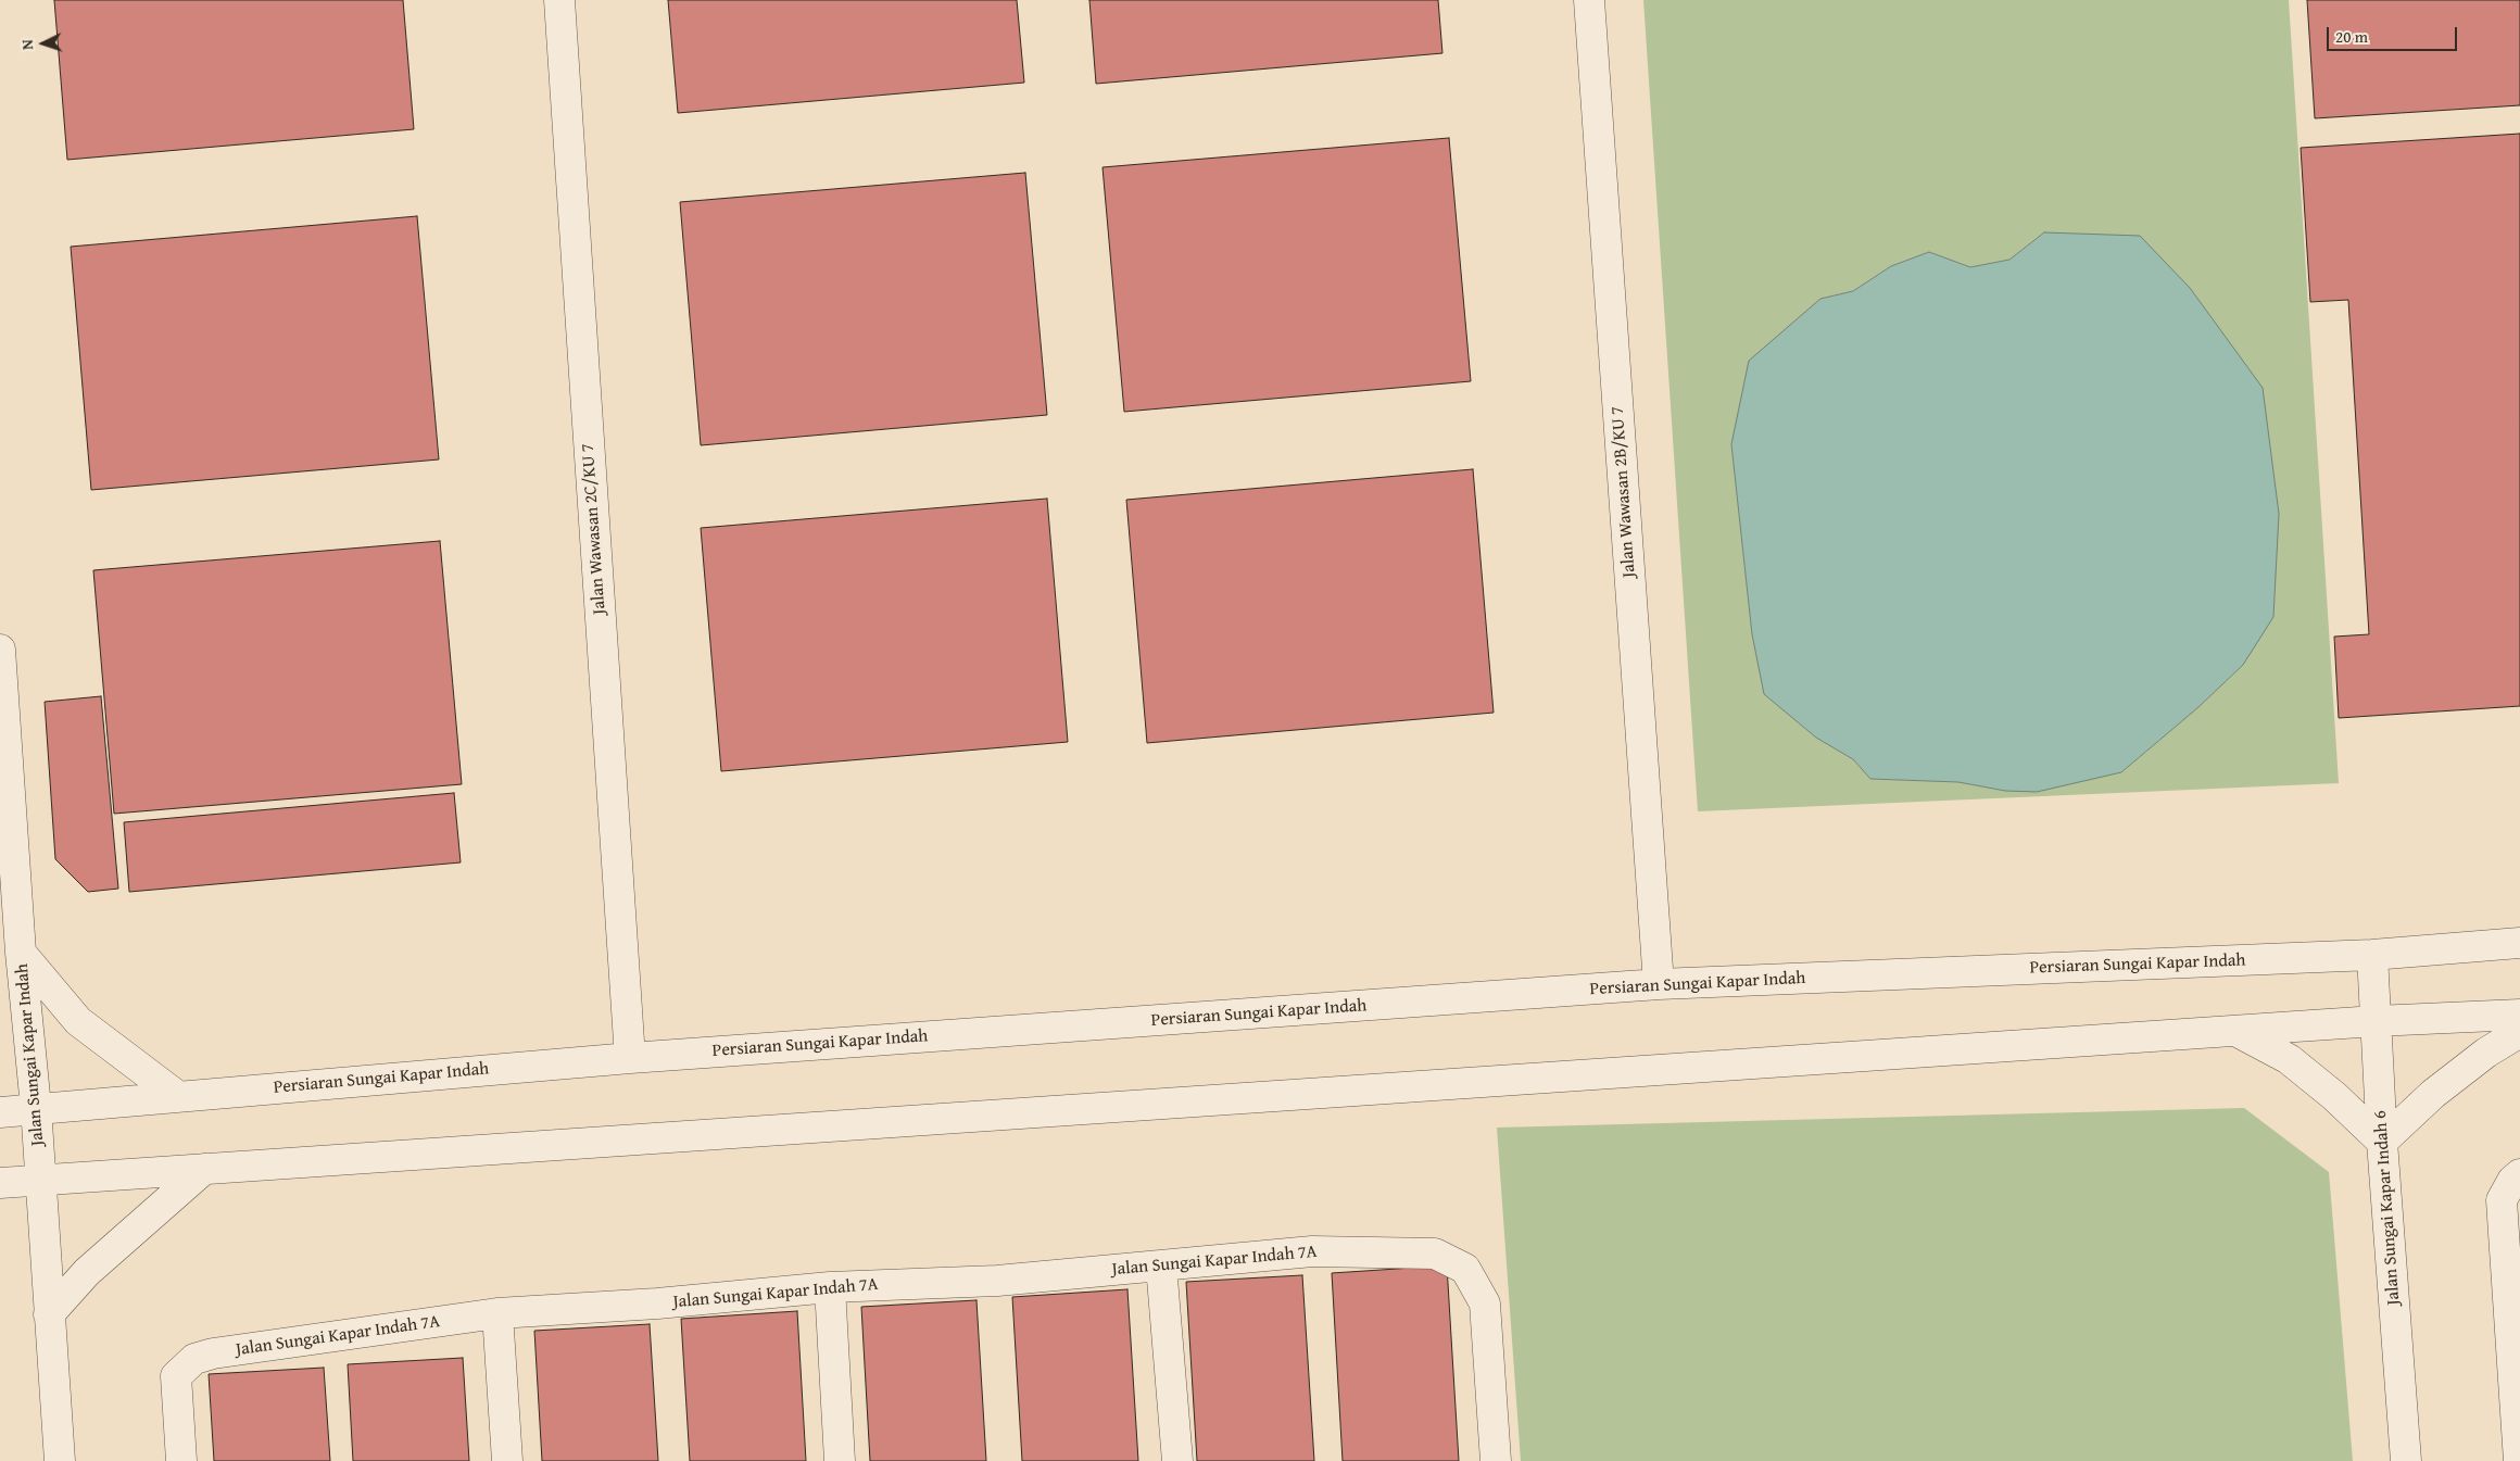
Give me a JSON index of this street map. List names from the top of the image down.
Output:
{
  "streets": {
    "street": [
      "Jalan Wawasan 2B/KU 7",
      "Jalan Wawasan 2C/KU 7",
      "Persiaran Sungai Kapar Indah",
      "Jalan Sungai Kapar Indah",
      "Jalan Sungai Kapar Indah 6",
      "Jalan Sungai Kapar Indah 7A"
    ]
  },
  "crossings": [
    ["Jalan Wawasan 2B/KU 7", "Persiaran Sungai Kapar Indah"],
    ["Jalan Wawasan 2C/KU 7", "Persiaran Sungai Kapar Indah"],
    ["Persiaran Sungai Kapar Indah", "Jalan Sungai Kapar Indah"],
    ["Persiaran Sungai Kapar Indah", "Jalan Sungai Kapar Indah 6"]
  ],
  "scale_bar": "20 m",
  "north": "left"
}
